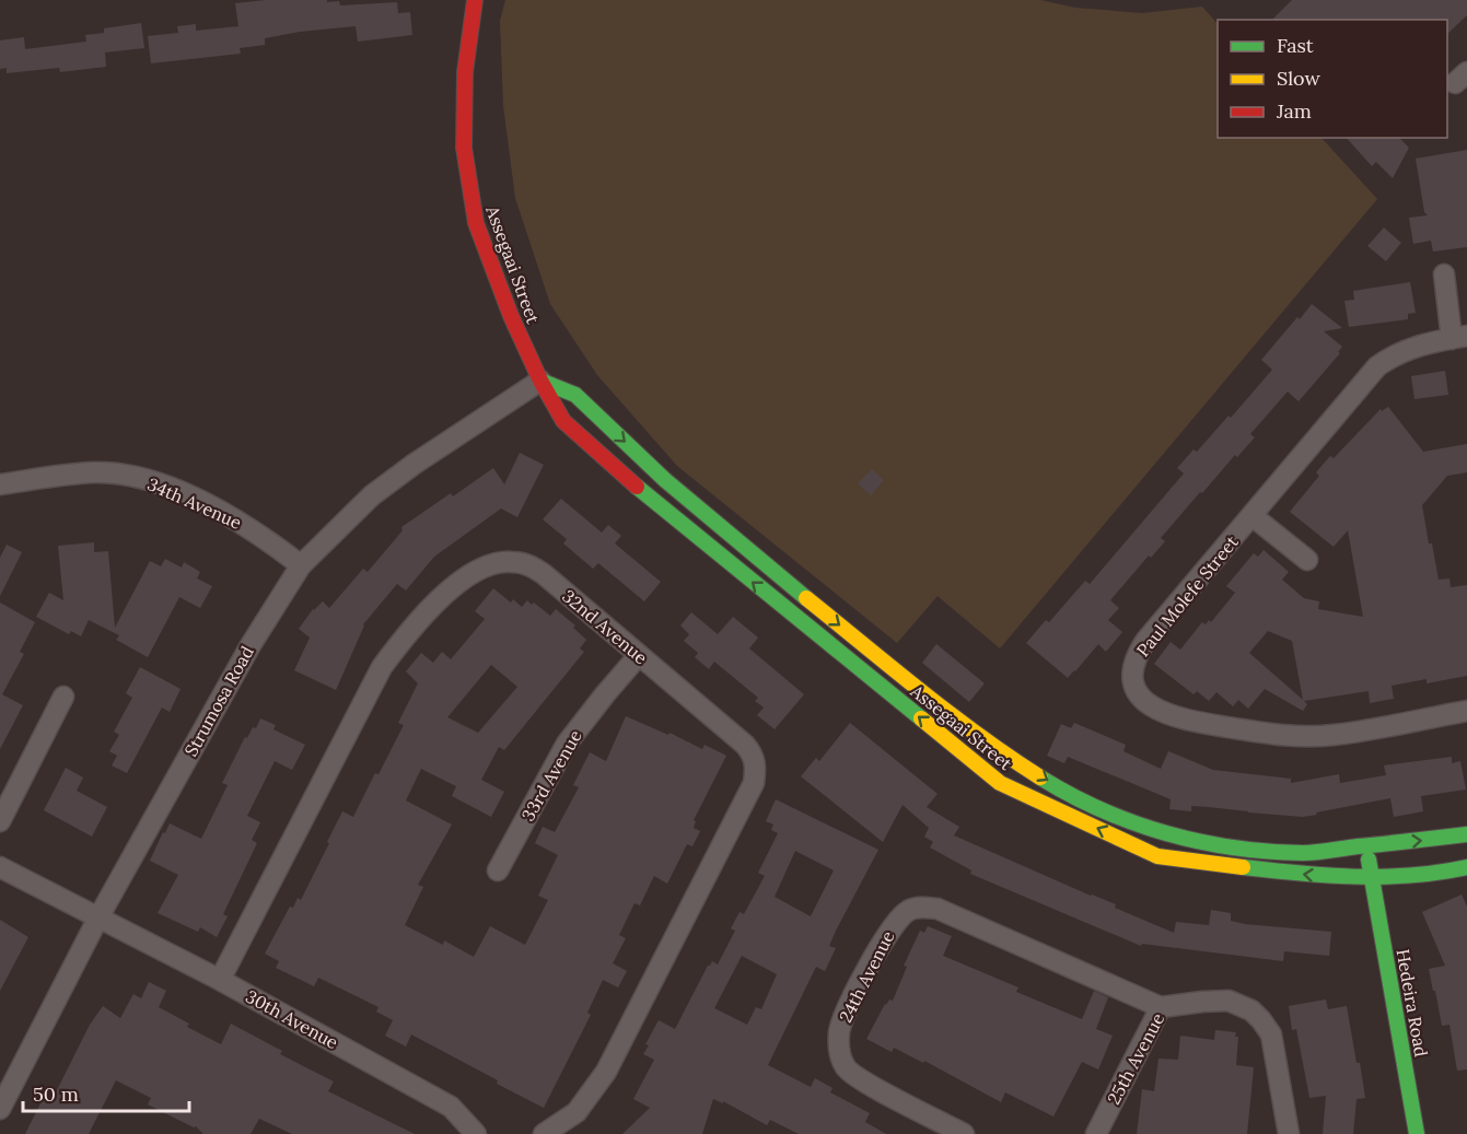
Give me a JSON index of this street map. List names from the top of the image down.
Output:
{
  "streets": {
    "street": [
      "Assegaai Street",
      "34th Avenue",
      "Paul Molefe Street",
      "32nd Avenue",
      "Strumosa Road",
      "33rd Avenue",
      "24th Avenue",
      "Hedeira Road",
      "30th Avenue",
      "25th Avenue"
    ]
  },
  "crossings": [
    ["Assegaai Street", "Strumosa Road"],
    ["Assegaai Street", "Hedeira Road"],
    ["34th Avenue", "Strumosa Road"],
    ["32nd Avenue", "33rd Avenue"],
    ["32nd Avenue", "30th Avenue"],
    ["Strumosa Road", "30th Avenue"],
    ["24th Avenue", "25th Avenue"]
  ],
  "legend": ["Fast", "Slow", "Jam"],
  "scale_bar": "50 m"
}
